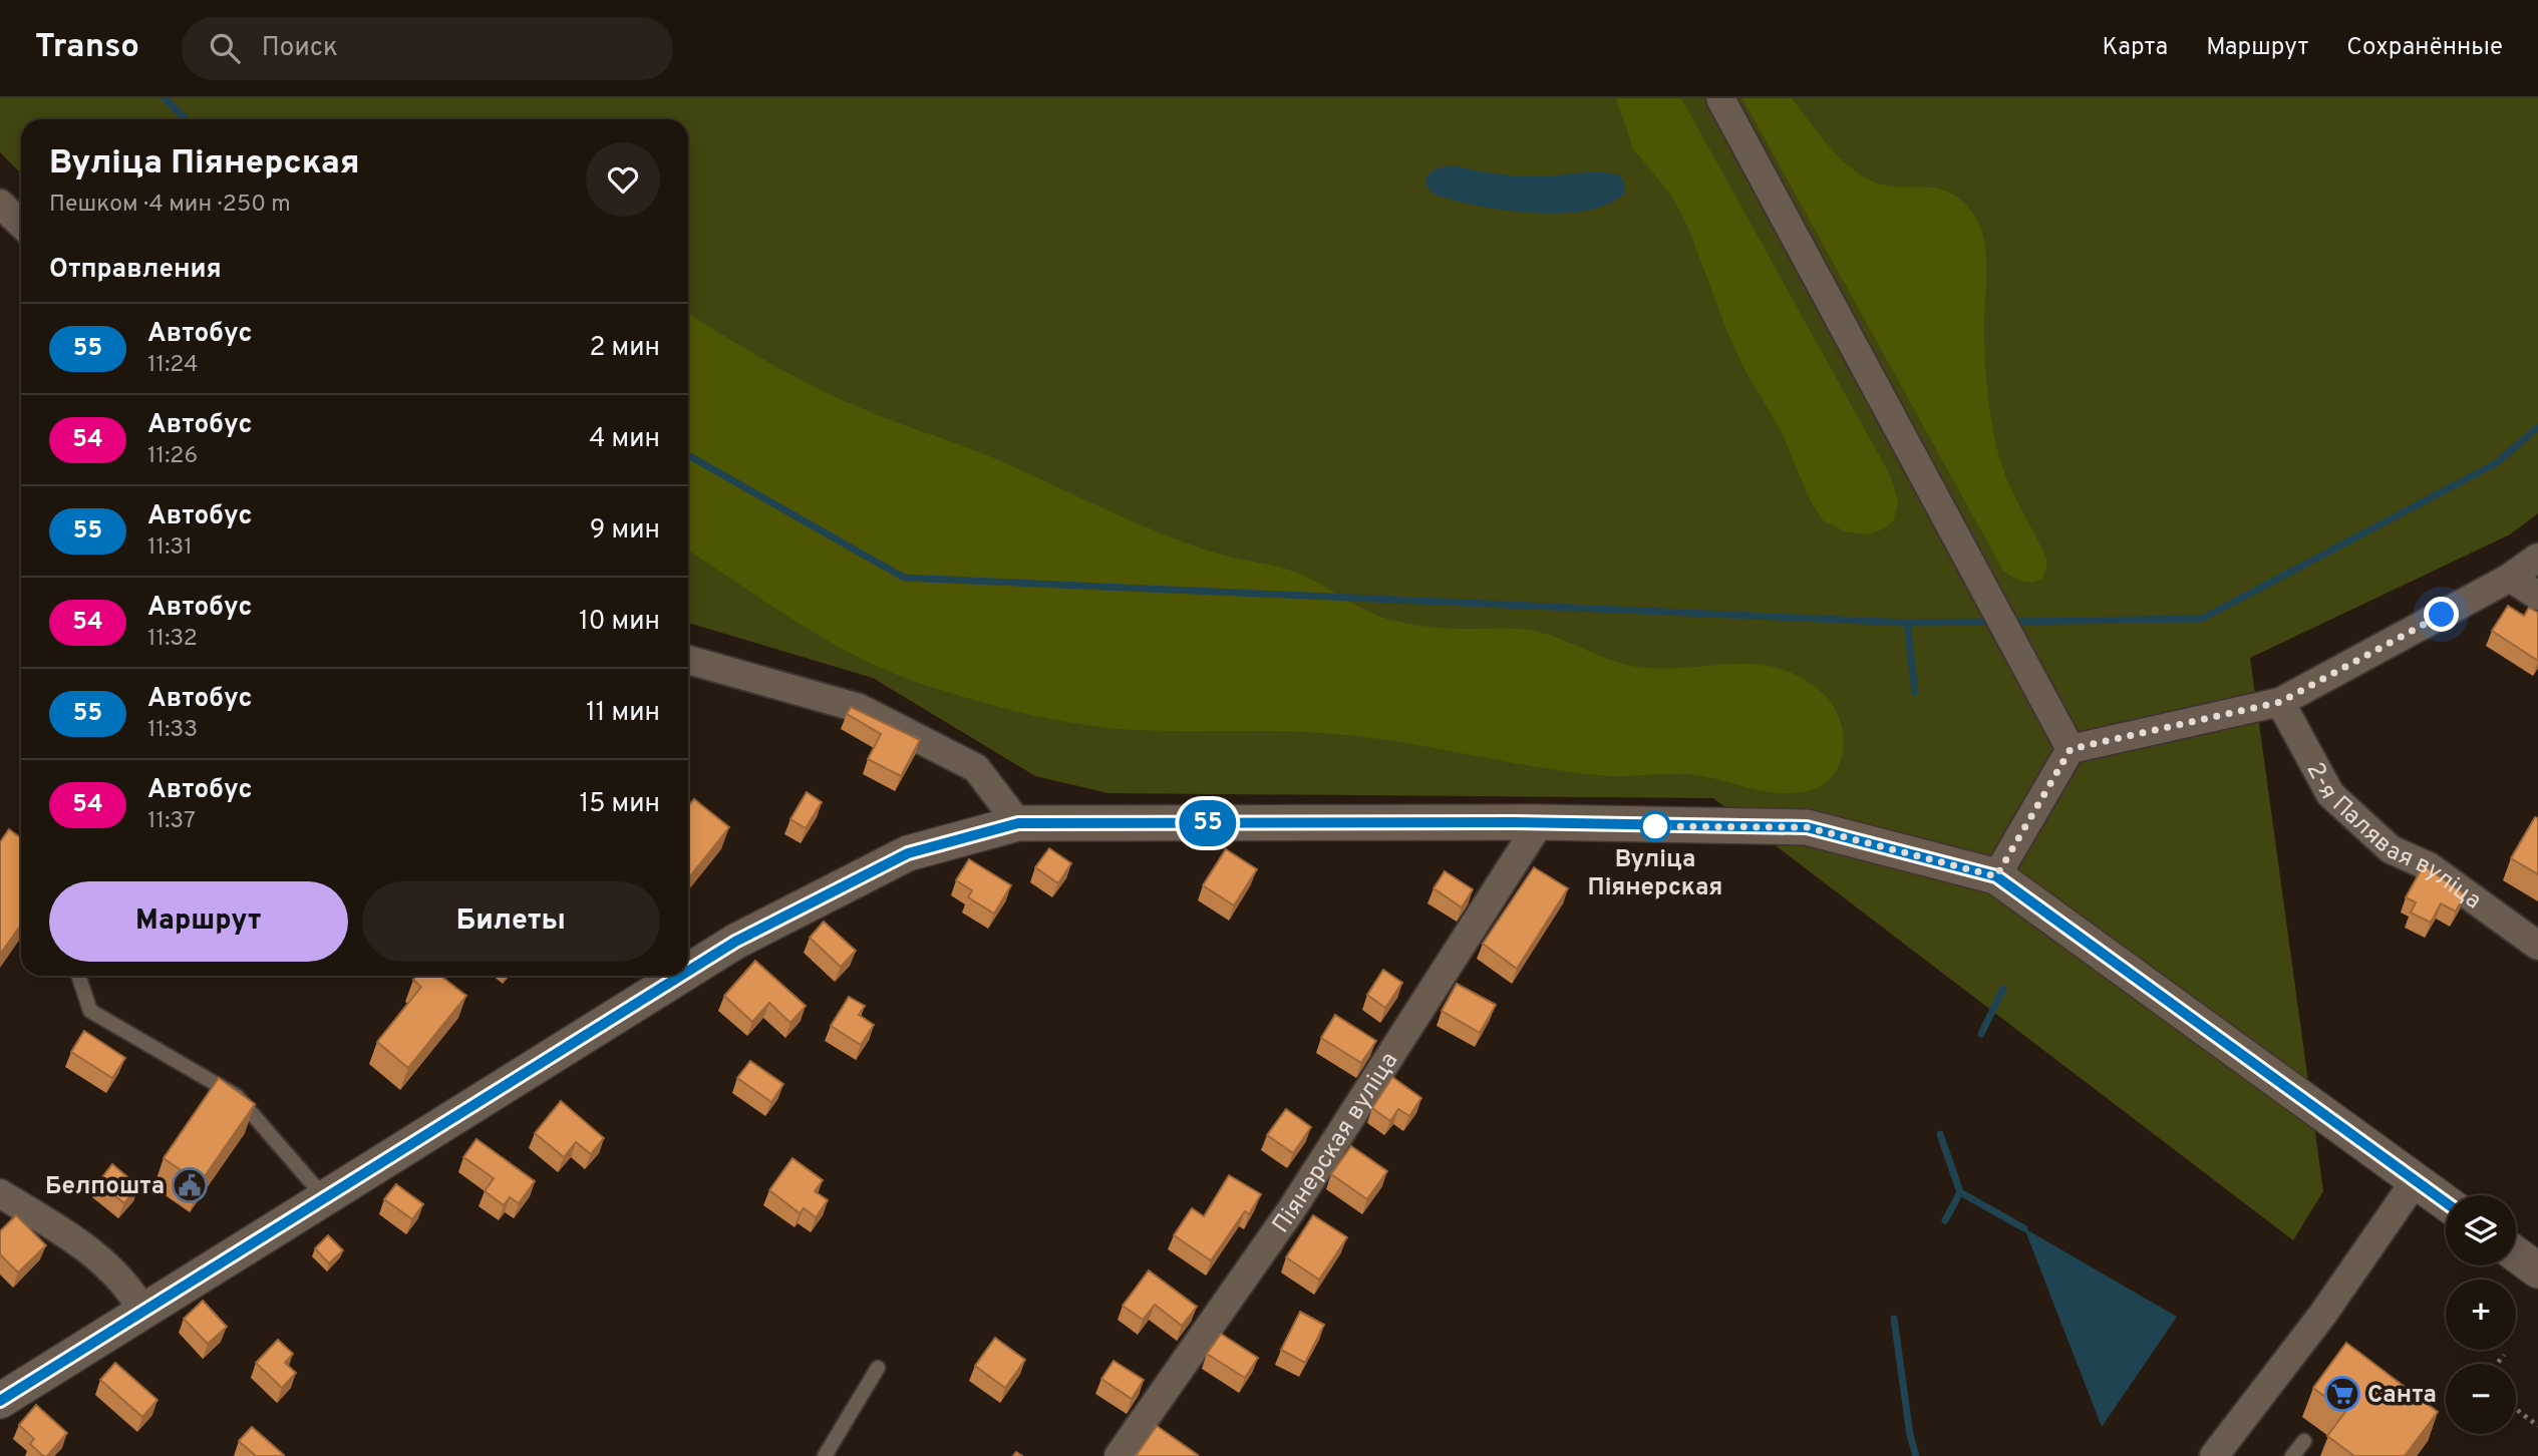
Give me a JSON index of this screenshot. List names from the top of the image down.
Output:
{
  "streets": {
    "street": ["2-я Палявая вуліца", "Піянерская вуліца"]
  },
  "places": {
    "other": ["Вуліца Піянерская"],
    "public building": ["Белпошта"],
    "supermarket": ["Санта"]
  },
  "lines": ["bus line 55"],
  "page": {
    "header": "Transo",
    "search": "Поиск",
    "nav": ["Карта", "Маршрут", "Сохранённые"],
    "on_map": "55",
    "heading": [
      ["Вуліца Піянерская", "Пешком · 4 мин · 250 m"],
      "Отправления"
    ],
    "list": [
      {
        "mark": "55",
        "name": "Автобус",
        "note": "11:24",
        "value": "2 мин"
      },
      {
        "mark": "54",
        "name": "Автобус",
        "note": "11:26",
        "value": "4 мин"
      },
      {
        "mark": "55",
        "name": "Автобус",
        "note": "11:31",
        "value": "9 мин"
      },
      {
        "mark": "54",
        "name": "Автобус",
        "note": "11:32",
        "value": "10 мин"
      },
      {
        "mark": "55",
        "name": "Автобус",
        "note": "11:33",
        "value": "11 мин"
      },
      {
        "mark": "54",
        "name": "Автобус",
        "note": "11:37",
        "value": "15 мин"
      }
    ],
    "buttons": ["Маршрут", "Билеты"],
    "map_buttons": ["+", "−"]
  }
}
